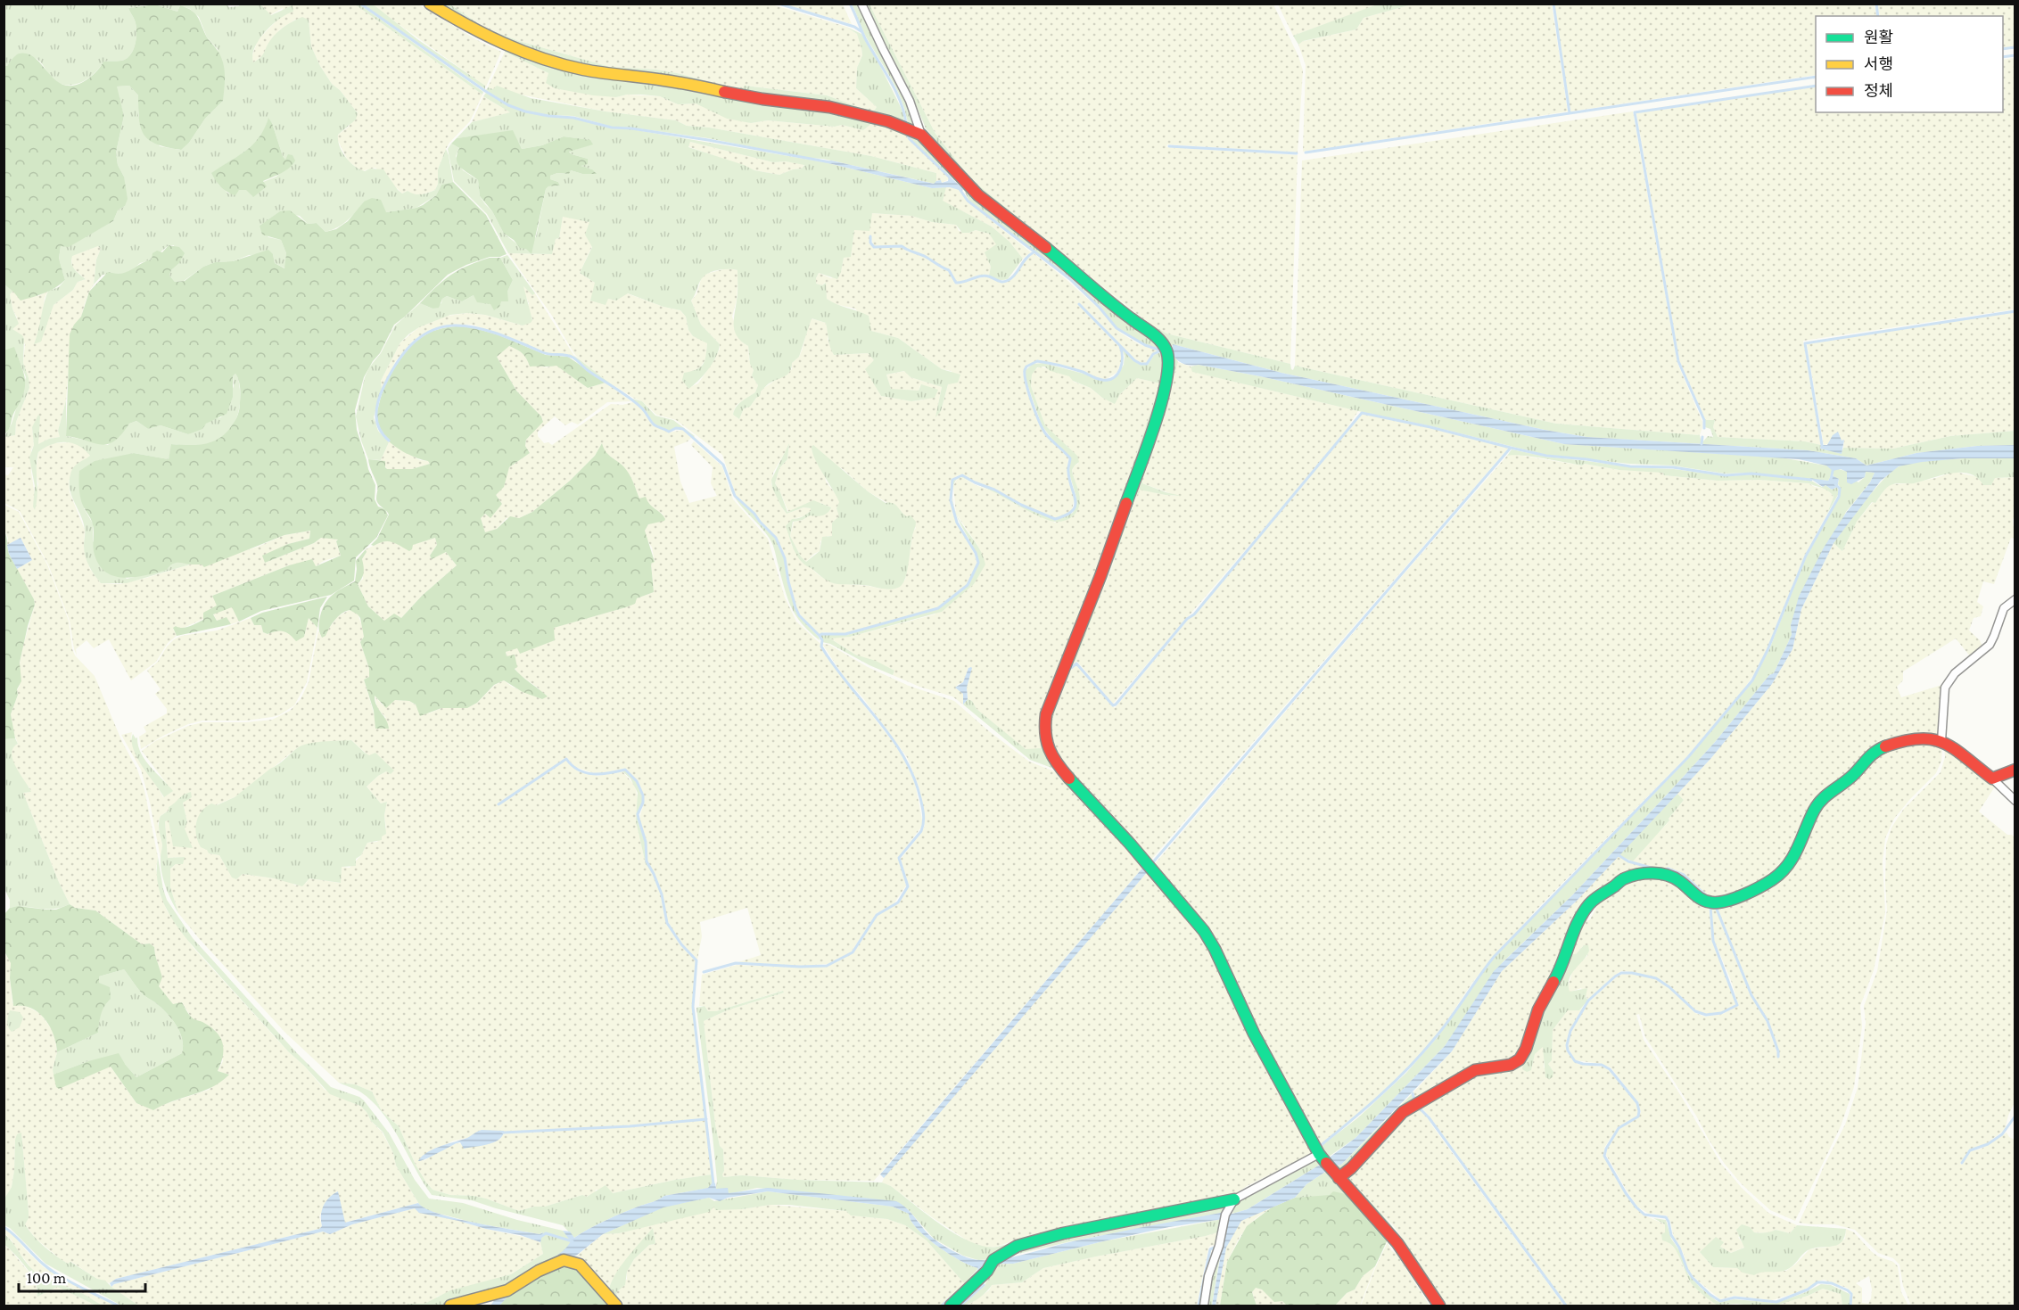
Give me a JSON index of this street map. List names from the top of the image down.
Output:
{
  "legend": ["원활", "서행", "정체"],
  "scale_bar": "100 m"
}
